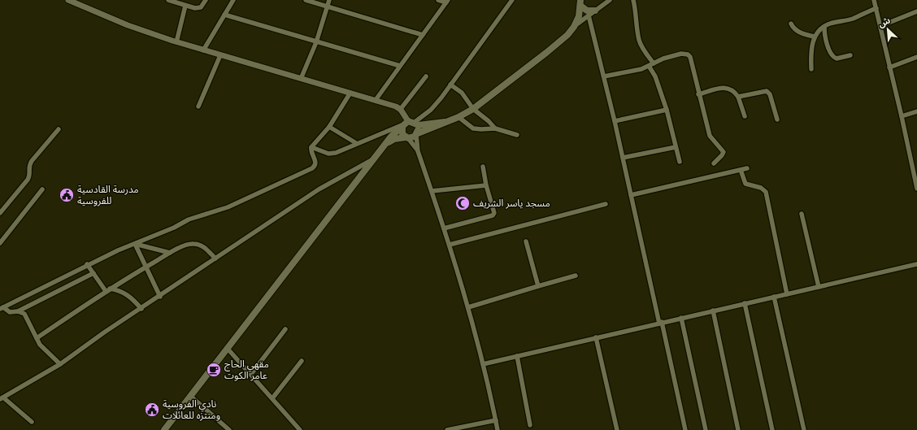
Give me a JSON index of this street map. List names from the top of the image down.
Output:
{
  "places": {
    "public building": ["مدرسة القادسية للفروسية", "نادي الفروسية ومنتزه للعائلات"],
    "mosque": ["مسجد ياسر الشريف"],
    "cafe": ["مقهي الحاج عامر الكوت"]
  },
  "north": "top left"
}
